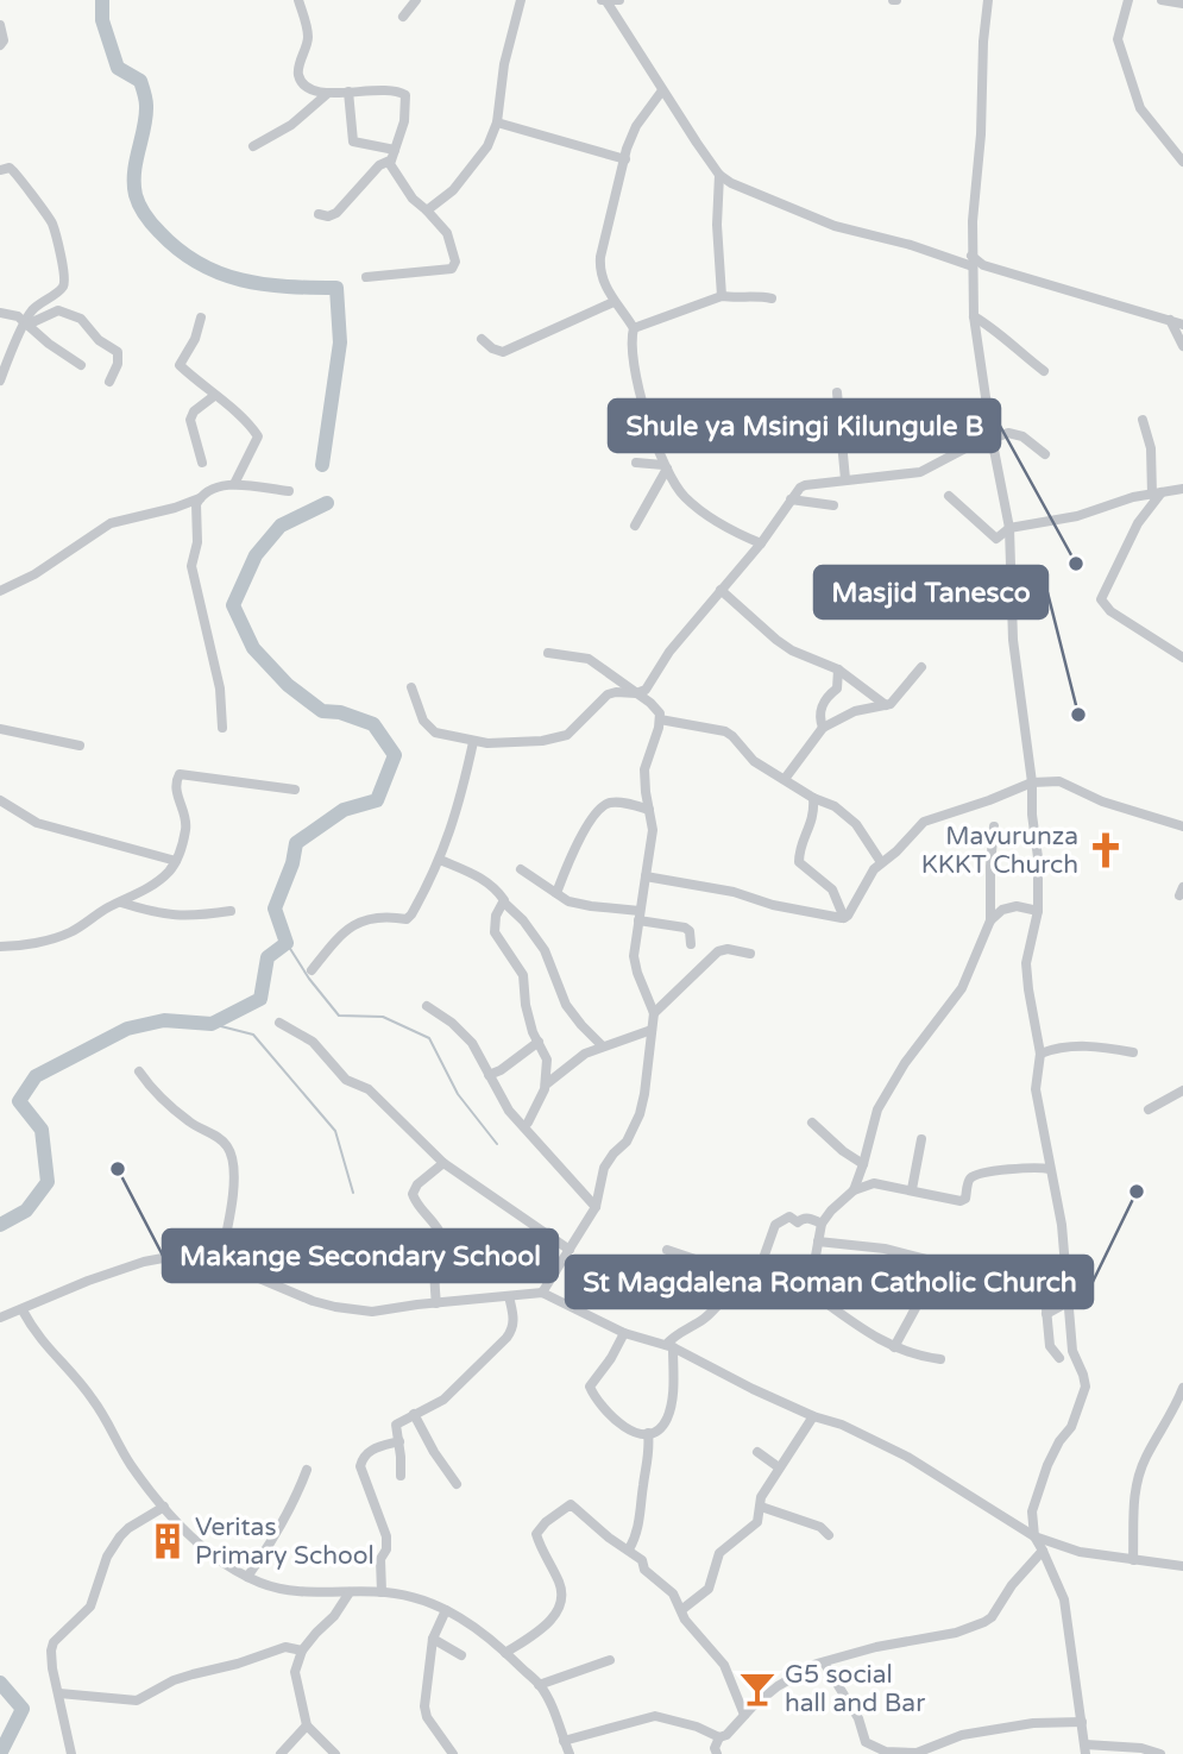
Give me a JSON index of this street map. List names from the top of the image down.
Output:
{
  "places": {
    "other": [
      "Shule ya Msingi Kilungule B",
      "Masjid Tanesco",
      "Makange Secondary School",
      "St Magdalena Roman Catholic Church"
    ],
    "church": ["Mavurunza KKKT Church"],
    "building": ["Veritas Primary School"],
    "bar": ["G5 social hall and Bar"]
  }
}
